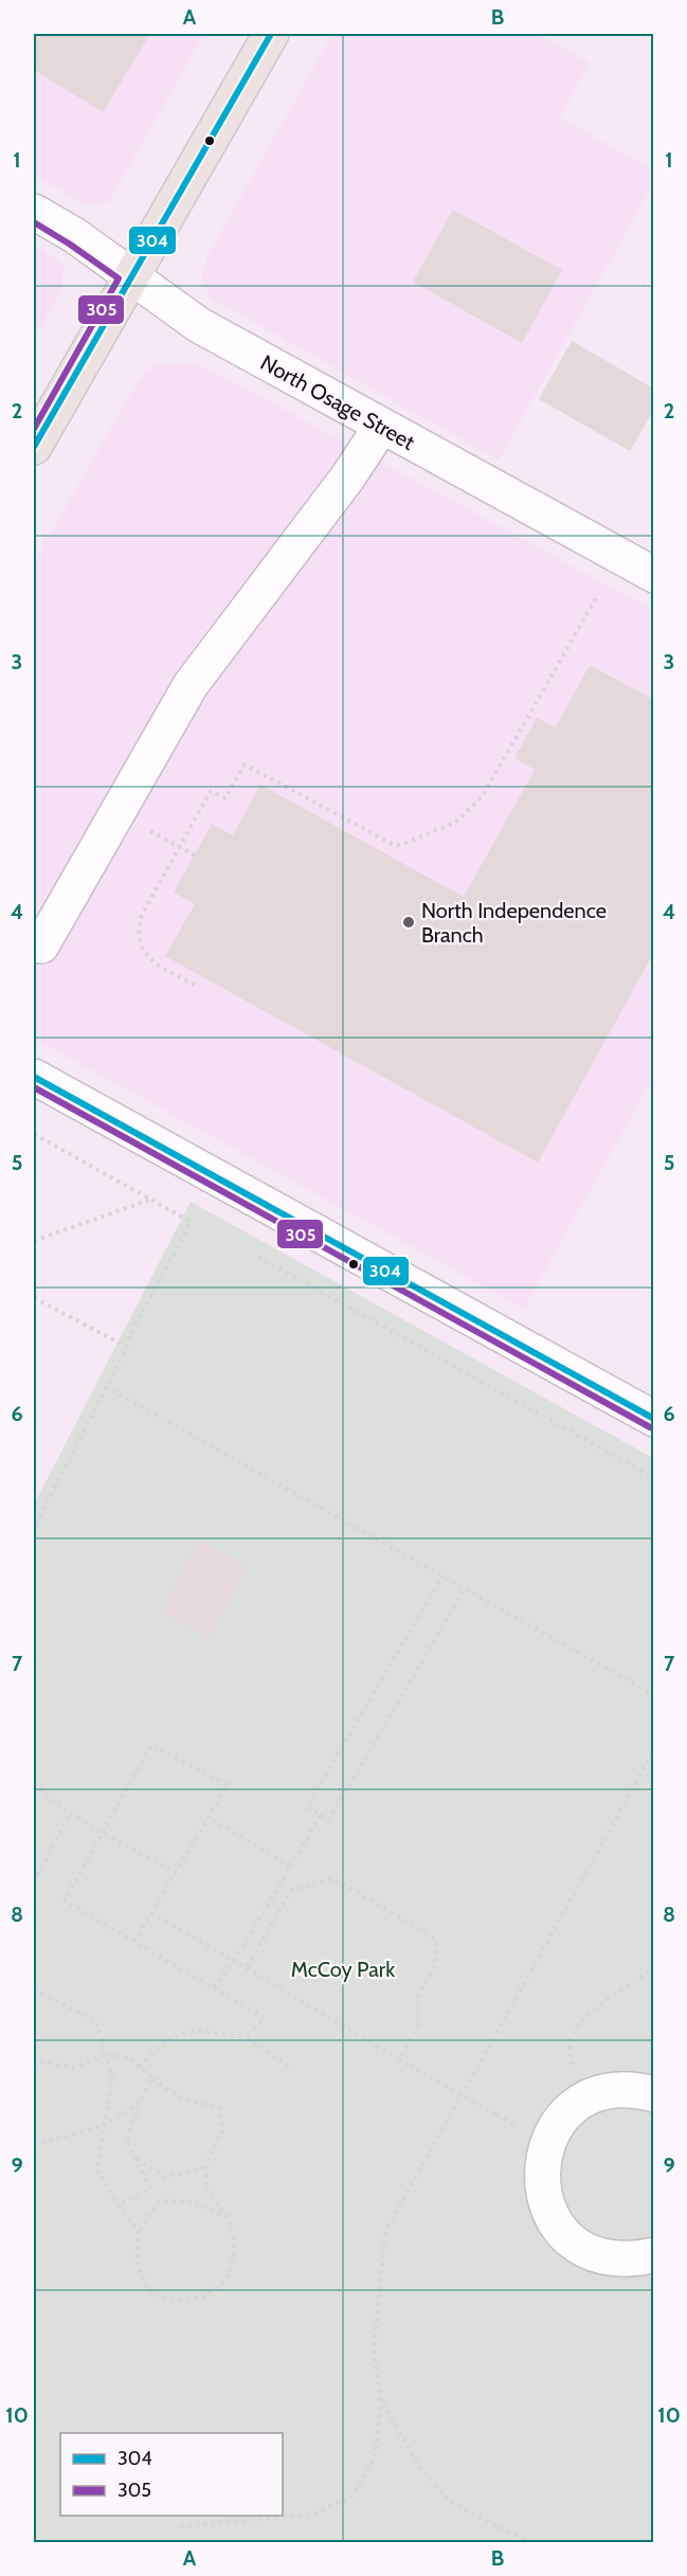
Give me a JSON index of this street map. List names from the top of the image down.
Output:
{
  "streets": {
    "street": ["North Osage Street"]
  },
  "parks": ["McCoy Park"],
  "places": ["North Independence Branch"],
  "lines": ["transit line 304", "transit line 305"],
  "legend": ["304", "305"],
  "grid": {
    "columns": ["A", "B"],
    "rows": [
      "1",
      "2",
      "3",
      "4",
      "5",
      "6",
      "7",
      "8",
      "9",
      "10"
    ]
  }
}
